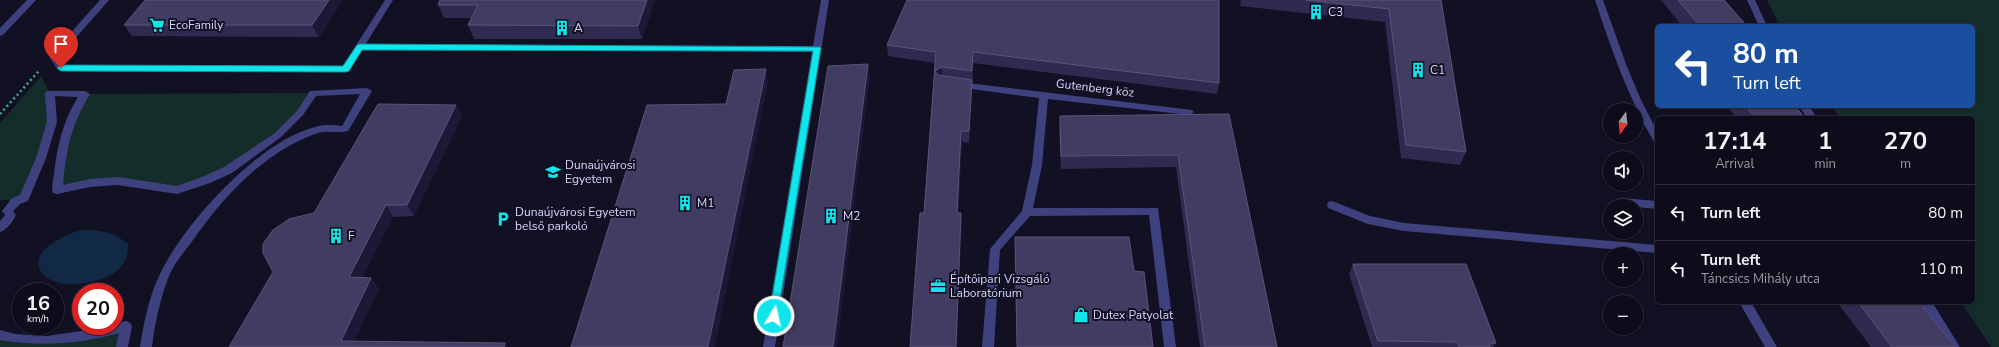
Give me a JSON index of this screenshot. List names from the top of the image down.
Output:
{
  "streets": {
    "street": ["Gutenberg köz"]
  },
  "places": {
    "building": [
      "C3",
      "A",
      "C1",
      "M1",
      "M2",
      "F"
    ],
    "supermarket": ["EcoFamily"],
    "school or university": ["Dunaújvárosi Egyetem"],
    "parking": ["Dunaújvárosi Egyetem belső parkoló"],
    "office": ["Építőipari Vizsgáló Laboratórium"],
    "shop": ["Dutex Patyolat"]
  },
  "north": "bottom",
  "page": {
    "turn": ["80 m", "Turn left"],
    "map_buttons": ["+", "−"],
    "eta": [
      "17:14",
      "Arrival",
      "1",
      "min",
      "270",
      "m"
    ],
    "list": [
      {
        "name": "Turn left",
        "value": "80 m"
      },
      {
        "name": "Turn left",
        "note": "Táncsics Mihály utca",
        "value": "110 m"
      }
    ],
    "speed": "16 km/h",
    "limit": "20"
  }
}
